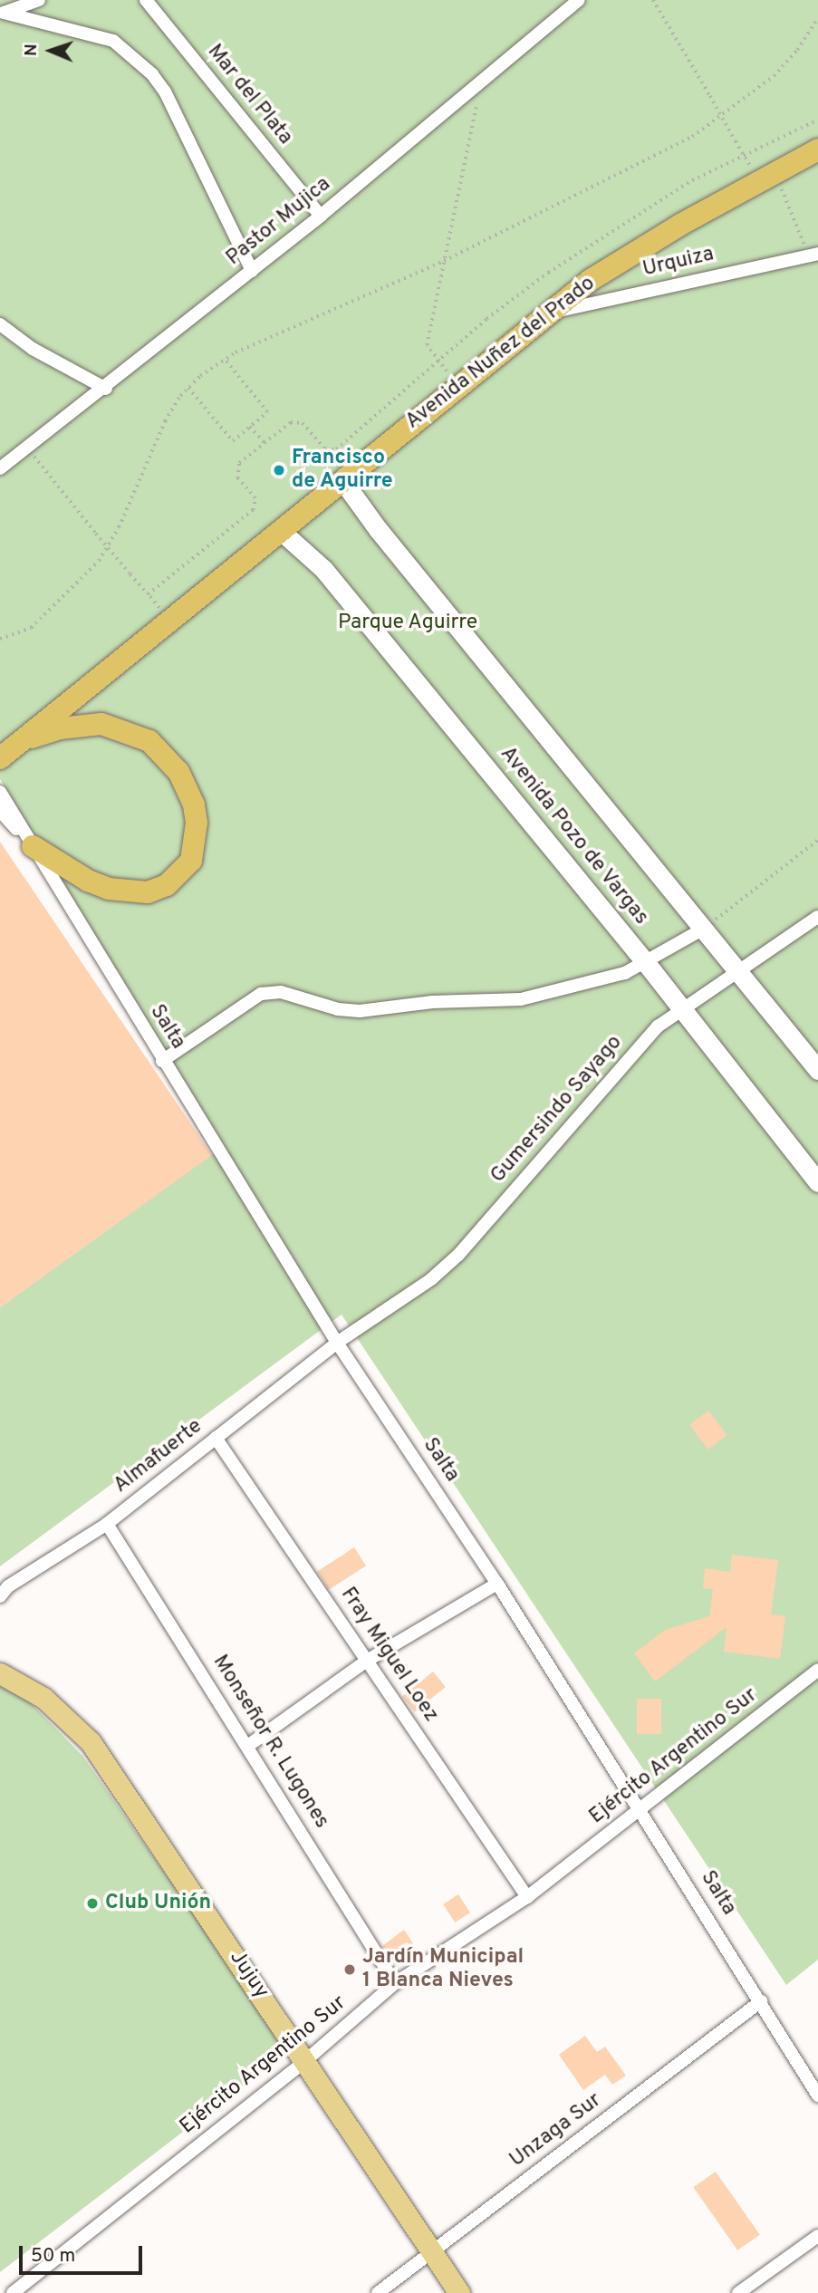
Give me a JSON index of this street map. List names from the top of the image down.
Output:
{
  "streets": {
    "highway": ["Avenida Nuñez del Prado"],
    "main road": ["Avenida Pozo de Vargas", "Jujuy"],
    "street": [
      "Mar del Plata",
      "Pastor Mujica",
      "Urquiza",
      "Salta",
      "Gumersindo Sayago",
      "Almafuerte",
      "Fray Miguel Loez",
      "Monseñor R. Lugones",
      "Ejército Argentino Sur",
      "Unzaga Sur"
    ]
  },
  "crossings": [
    ["Mar del Plata", "Pastor Mujica"],
    ["Urquiza", "Avenida Nuñez del Prado"],
    ["Avenida Nuñez del Prado", "Avenida Pozo de Vargas"],
    ["Avenida Pozo de Vargas", "Gumersindo Sayago"],
    ["Salta", "Gumersindo Sayago"],
    ["Salta", "Almafuerte"],
    ["Salta", "Ejército Argentino Sur"],
    ["Salta", "Unzaga Sur"],
    ["Gumersindo Sayago", "Almafuerte"],
    ["Almafuerte", "Fray Miguel Loez"],
    ["Almafuerte", "Monseñor R. Lugones"],
    ["Fray Miguel Loez", "Ejército Argentino Sur"],
    ["Monseñor R. Lugones", "Ejército Argentino Sur"],
    ["Ejército Argentino Sur", "Jujuy"],
    ["Jujuy", "Unzaga Sur"]
  ],
  "parks": ["Parque Aguirre"],
  "places": ["Francisco de Aguirre", "Club Unión", "Jardín Municipal 1 Blanca Nieves"],
  "scale_bar": "50 m",
  "north": "left"
}
